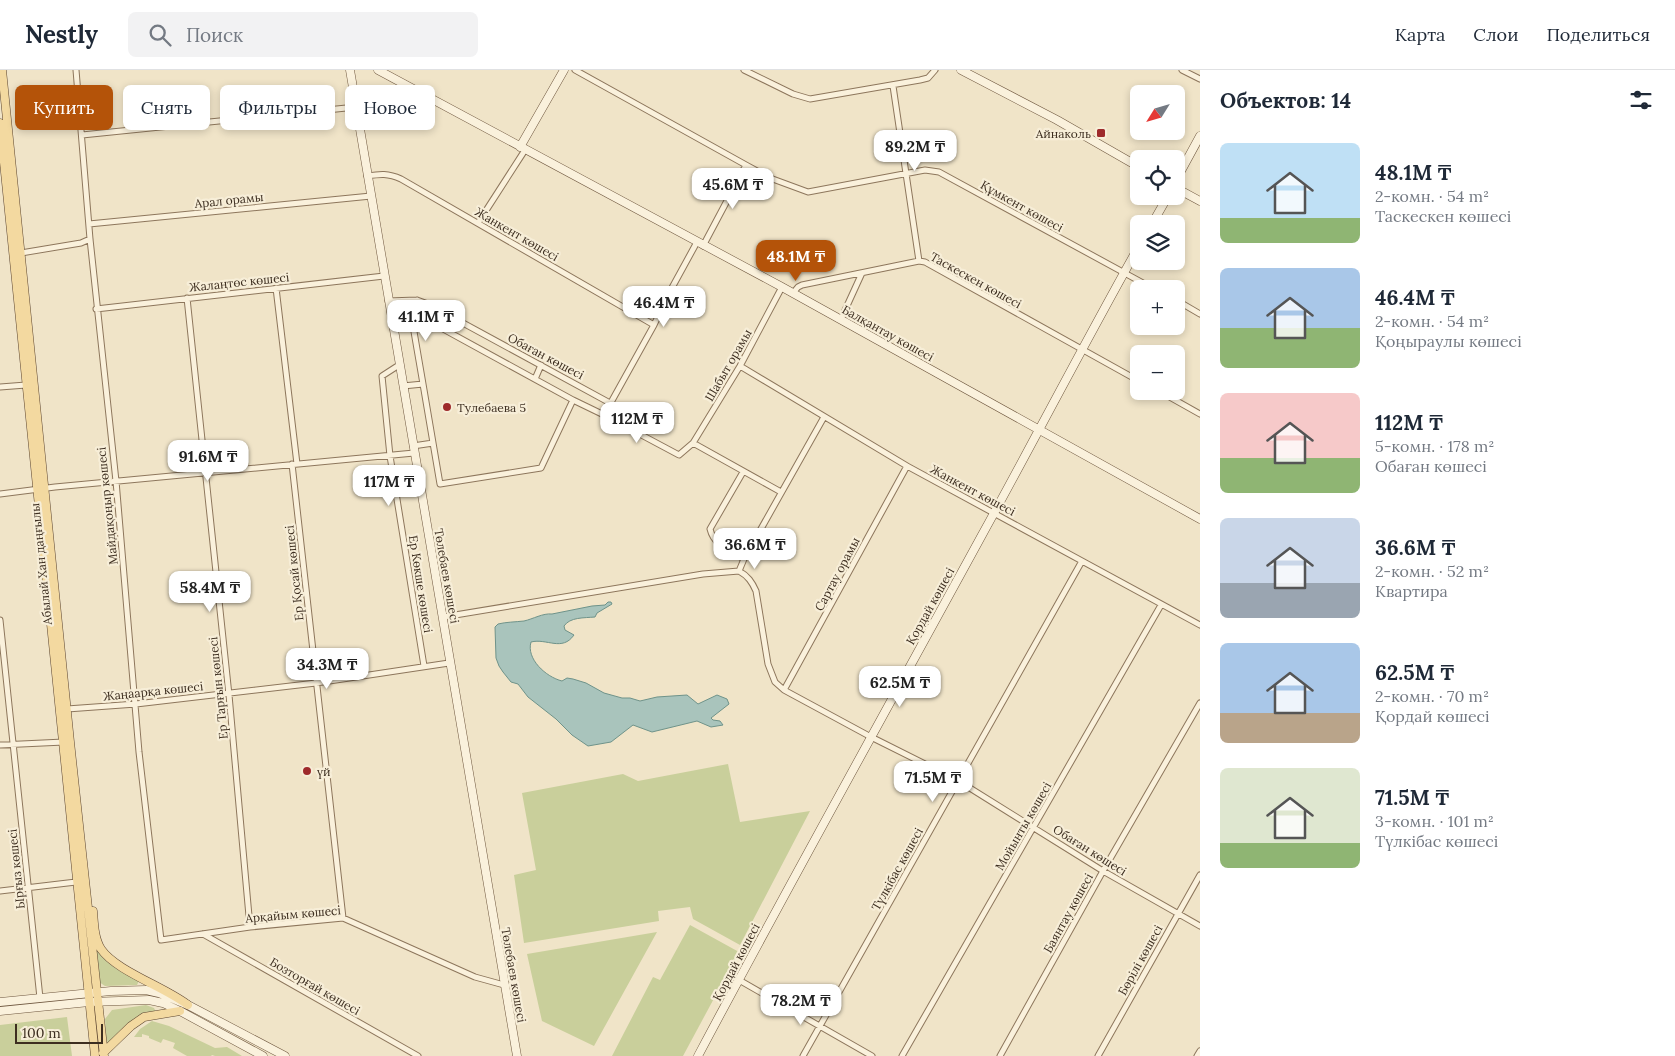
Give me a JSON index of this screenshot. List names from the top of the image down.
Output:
{
  "streets": {
    "main road": ["Абылай Хан даңғылы"],
    "street": [
      "Арал орамы",
      "Құмкент көшесі",
      "Жанкент көшесі",
      "Таскескен көшесі",
      "Жалаңтөс көшесі",
      "Балқантау көшесі",
      "Обаған көшесі",
      "Шабыт орамы",
      "Майдақоңыр көшесі",
      "Ер Қосай көшесі",
      "Сартау орамы",
      "Төлебаев көшесі",
      "Ер Көкше көшесі",
      "Қордай көшесі",
      "Ер Тарғын көшесі",
      "Жаңаарқа көшесі",
      "Мойынты көшесі",
      "Ырғыз көшесі",
      "Түлкібас көшесі",
      "Баянтау көшесі",
      "Арқайым көшесі",
      "Бөрілі көшесі",
      "Бозторғай көшесі"
    ]
  },
  "crossings": [
    ["Арал орамы", "Майдақоңыр көшесі"],
    ["Арал орамы", "Төлебаев көшесі"],
    ["Құмкент көшесі", "Қордай көшесі"],
    ["Жанкент көшесі", "Шабыт орамы"],
    ["Жанкент көшесі", "Сартау орамы"],
    ["Жанкент көшесі", "Төлебаев көшесі"],
    ["Жанкент көшесі", "Қордай көшесі"],
    ["Жанкент көшесі", "Мойынты көшесі"],
    ["Жанкент көшесі", "Түлкібас көшесі"],
    ["Таскескен көшесі", "Балқантау көшесі"],
    ["Таскескен көшесі", "Қордай көшесі"],
    ["Жалаңтөс көшесі", "Майдақоңыр көшесі"],
    ["Жалаңтөс көшесі", "Ер Қосай көшесі"],
    ["Жалаңтөс көшесі", "Төлебаев көшесі"],
    ["Жалаңтөс көшесі", "Ер Тарғын көшесі"],
    ["Балқантау көшесі", "Шабыт орамы"],
    ["Балқантау көшесі", "Қордай көшесі"],
    ["Обаған көшесі", "Сартау орамы"],
    ["Обаған көшесі", "Төлебаев көшесі"],
    ["Обаған көшесі", "Қордай көшесі"],
    ["Обаған көшесі", "Мойынты көшесі"],
    ["Обаған көшесі", "Түлкібас көшесі"],
    ["Обаған көшесі", "Баянтау көшесі"],
    ["Обаған көшесі", "Бөрілі көшесі"],
    ["Майдақоңыр көшесі", "Жаңаарқа көшесі"],
    ["Майдақоңыр көшесі", "Арқайым көшесі"],
    ["Абылай Хан даңғылы", "Жаңаарқа көшесі"],
    ["Ер Қосай көшесі", "Жаңаарқа көшесі"],
    ["Ер Қосай көшесі", "Арқайым көшесі"],
    ["Төлебаев көшесі", "Ер Көкше көшесі"],
    ["Төлебаев көшесі", "Жаңаарқа көшесі"],
    ["Төлебаев көшесі", "Арқайым көшесі"],
    ["Ер Көкше көшесі", "Жаңаарқа көшесі"],
    ["Ер Тарғын көшесі", "Жаңаарқа көшесі"],
    ["Ер Тарғын көшесі", "Арқайым көшесі"],
    ["Арқайым көшесі", "Бозторғай көшесі"]
  ],
  "places": {
    "transit": ["Айнаколь"],
    "other": ["Тулебаева 5", "үй"]
  },
  "scale_bar": "100 m",
  "north": "bottom left",
  "page": {
    "header": "Nestly",
    "search": "Поиск",
    "nav": ["Карта", "Слои", "Поделиться"],
    "heading": "Объектов: 14",
    "map_buttons": ["+", "−"],
    "chip": [
      "Купить",
      "Снять",
      "Фильтры",
      "Новое"
    ],
    "price": [
      "89.2M ₸",
      "45.6M ₸",
      "48.1M ₸",
      "46.4M ₸",
      "41.1M ₸",
      "112M ₸",
      "91.6M ₸",
      "117M ₸",
      "36.6M ₸",
      "58.4M ₸",
      "34.3M ₸",
      "62.5M ₸",
      "71.5M ₸",
      "78.2M ₸"
    ],
    "list": [
      {
        "name": "48.1M ₸",
        "note": "2-комн. · 54 m² · Таскескен көшесі"
      },
      {
        "name": "46.4M ₸",
        "note": "2-комн. · 54 m² · Қоңыраулы көшесі"
      },
      {
        "name": "112M ₸",
        "note": "5-комн. · 178 m² · Обаған көшесі"
      },
      {
        "name": "36.6M ₸",
        "note": "2-комн. · 52 m² · Квартира"
      },
      {
        "name": "62.5M ₸",
        "note": "2-комн. · 70 m² · Қордай көшесі"
      },
      {
        "name": "71.5M ₸",
        "note": "3-комн. · 101 m² · Түлкібас көшесі"
      }
    ],
    "scale": "100 m"
  }
}
